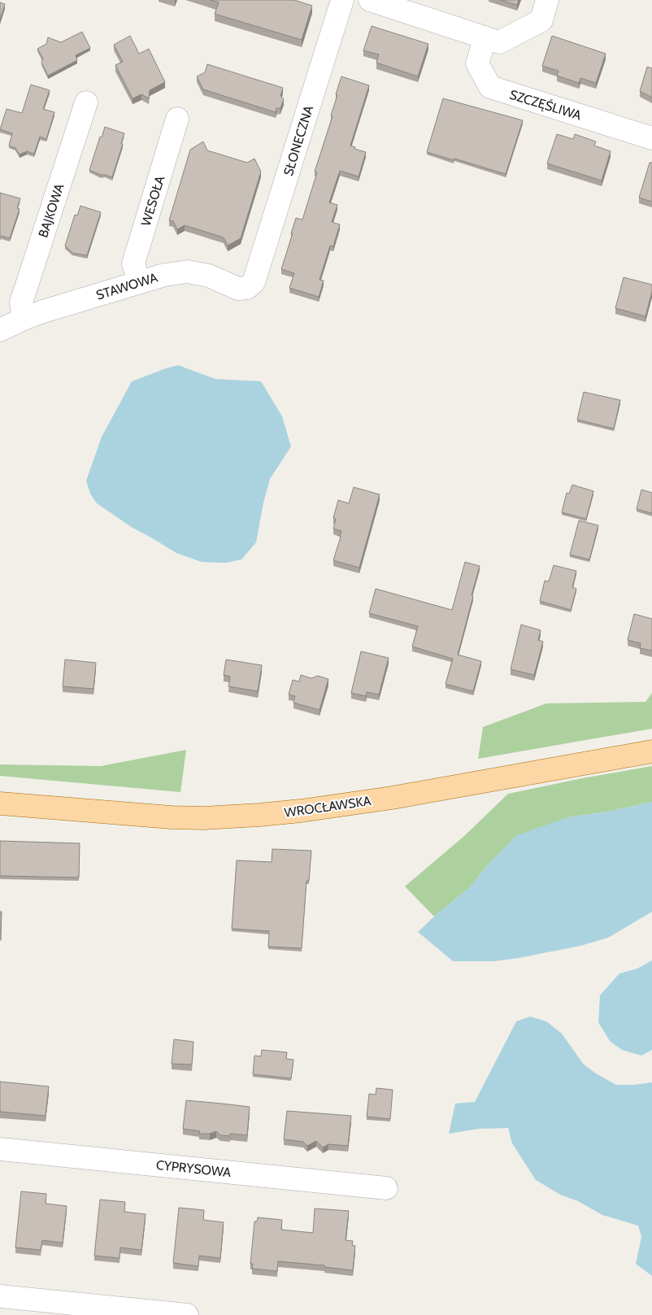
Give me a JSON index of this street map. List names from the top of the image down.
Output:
{
  "streets": {
    "main road": ["WROCŁAWSKA"],
    "street": [
      "SZCZĘŚLIWA",
      "SŁONECZNA",
      "WESOŁA",
      "BAJKOWA",
      "STAWOWA",
      "CYPRYSOWA"
    ]
  },
  "crossings": [
    ["SŁONECZNA", "STAWOWA"],
    ["WESOŁA", "STAWOWA"],
    ["BAJKOWA", "STAWOWA"]
  ]
}
